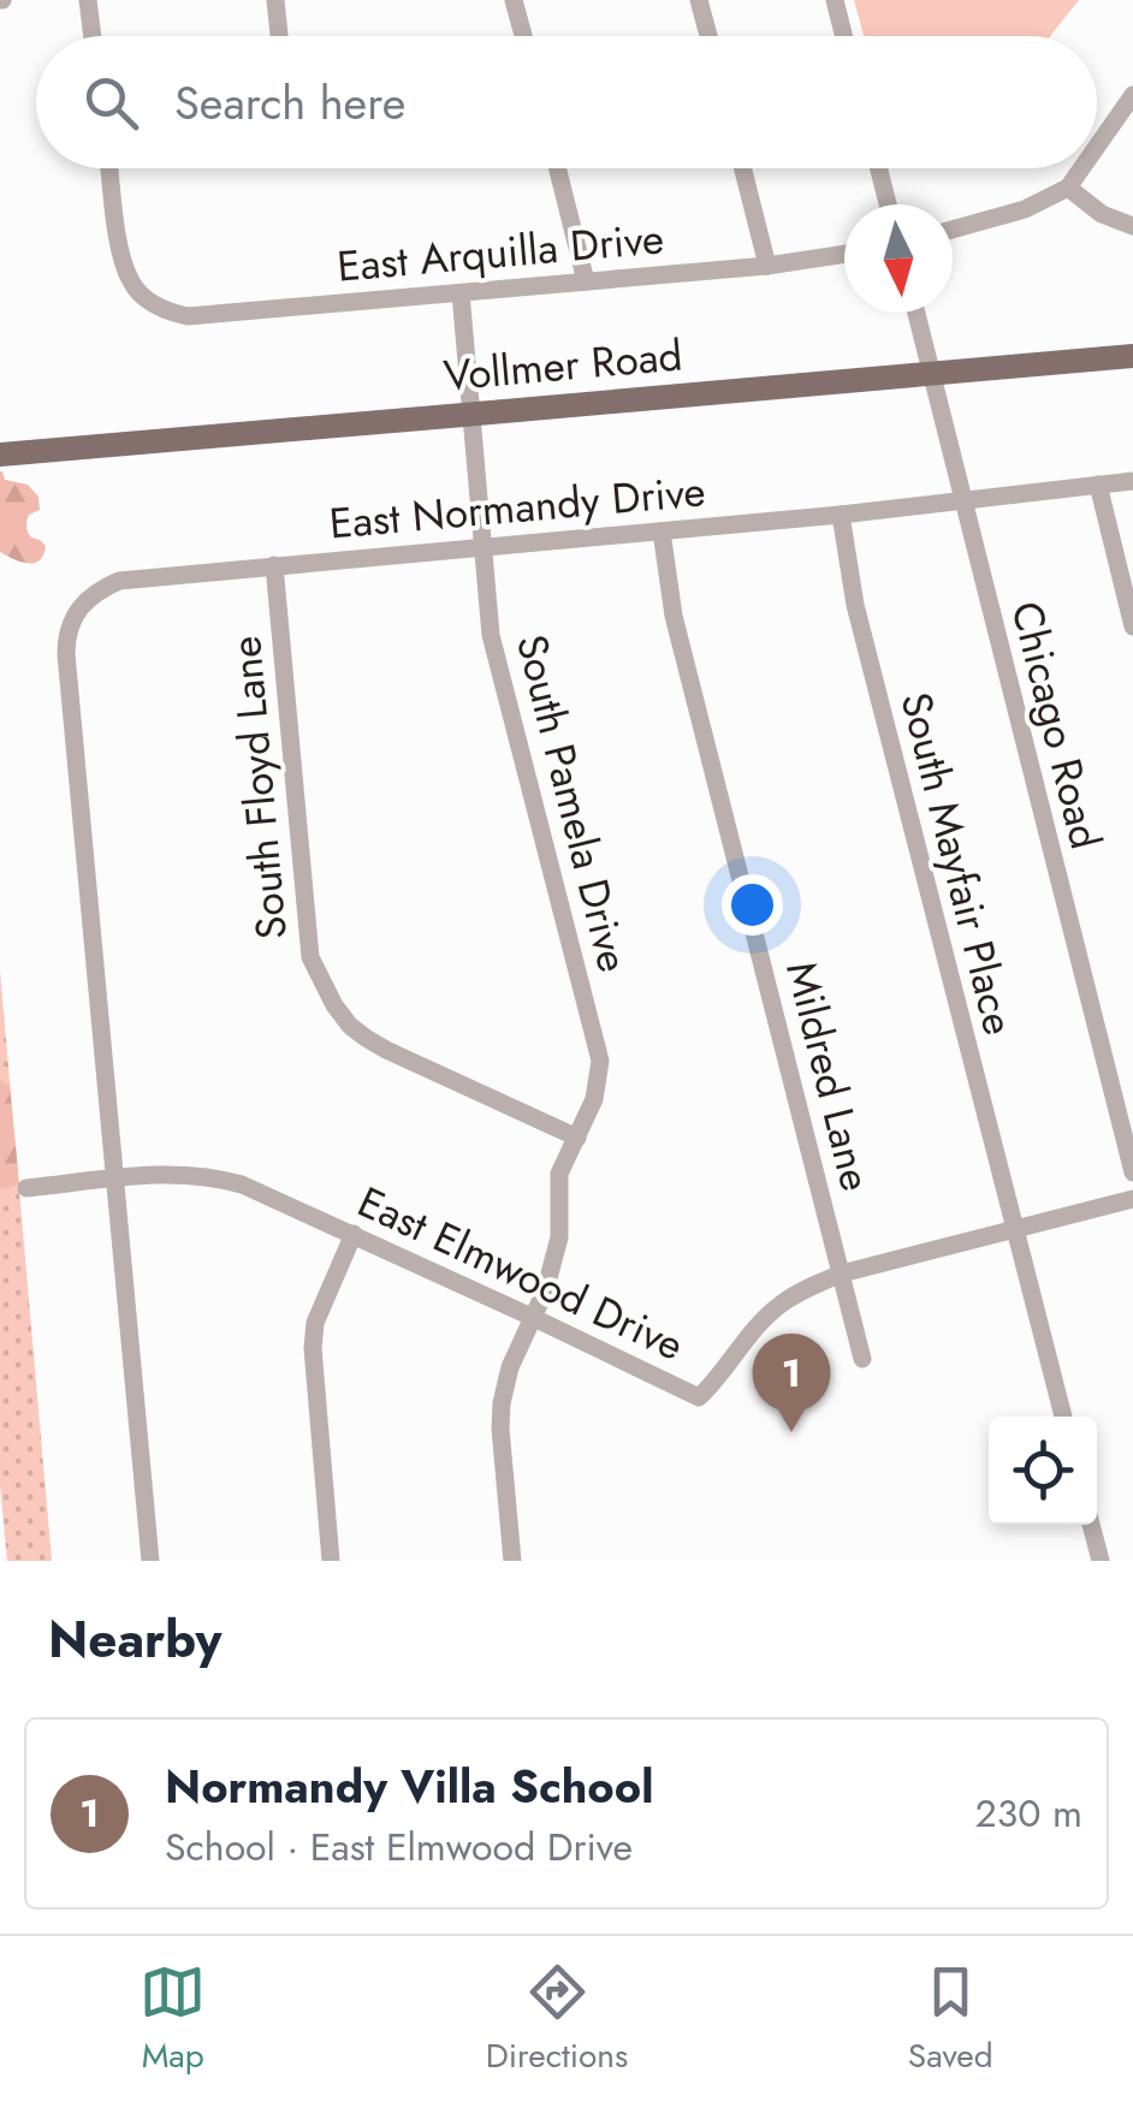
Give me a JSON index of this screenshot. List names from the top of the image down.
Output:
{
  "streets": {
    "main road": ["Vollmer Road"],
    "street": [
      "East Arquilla Drive",
      "East Normandy Drive",
      "Chicago Road",
      "South Floyd Lane",
      "South Pamela Drive",
      "South Mayfair Place",
      "Mildred Lane",
      "East Elmwood Drive"
    ]
  },
  "crossings": [
    ["East Arquilla Drive", "South Pamela Drive"],
    ["Vollmer Road", "Chicago Road"],
    ["Vollmer Road", "South Pamela Drive"],
    ["East Normandy Drive", "Chicago Road"],
    ["East Normandy Drive", "South Floyd Lane"],
    ["East Normandy Drive", "South Pamela Drive"],
    ["East Normandy Drive", "South Mayfair Place"],
    ["East Normandy Drive", "Mildred Lane"],
    ["East Normandy Drive", "East Elmwood Drive"],
    ["South Floyd Lane", "South Pamela Drive"],
    ["South Pamela Drive", "East Elmwood Drive"],
    ["South Mayfair Place", "East Elmwood Drive"],
    ["Mildred Lane", "East Elmwood Drive"]
  ],
  "north": "bottom",
  "page": {
    "search": "Search here",
    "pins": "1",
    "heading": "Nearby",
    "list": [
      {
        "mark": "1",
        "name": "Normandy Villa School",
        "note": "School · East Elmwood Drive",
        "value": "230 m"
      }
    ],
    "nav": ["Map", "Directions", "Saved"]
  }
}
